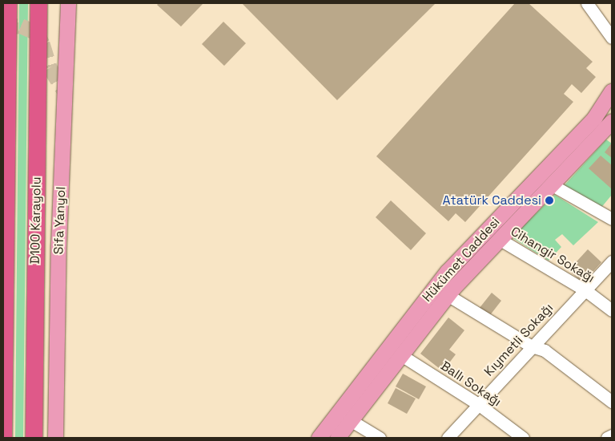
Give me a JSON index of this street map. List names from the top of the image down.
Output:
{
  "streets": {
    "highway": ["D100 Karayolu"],
    "main road": ["Sifa Yanyol", "Hükümet Caddesi"],
    "street": ["Cihangir Sokağı", "Kıymetli Sokağı", "Ballı Sokağı"]
  },
  "crossings": [
    ["Cihangir Sokağı", "Hükümet Caddesi"],
    ["Cihangir Sokağı", "Kıymetli Sokağı"],
    ["Hükümet Caddesi", "Ballı Sokağı"],
    ["Kıymetli Sokağı", "Ballı Sokağı"]
  ],
  "places": ["Atatürk Caddesi"]
}
